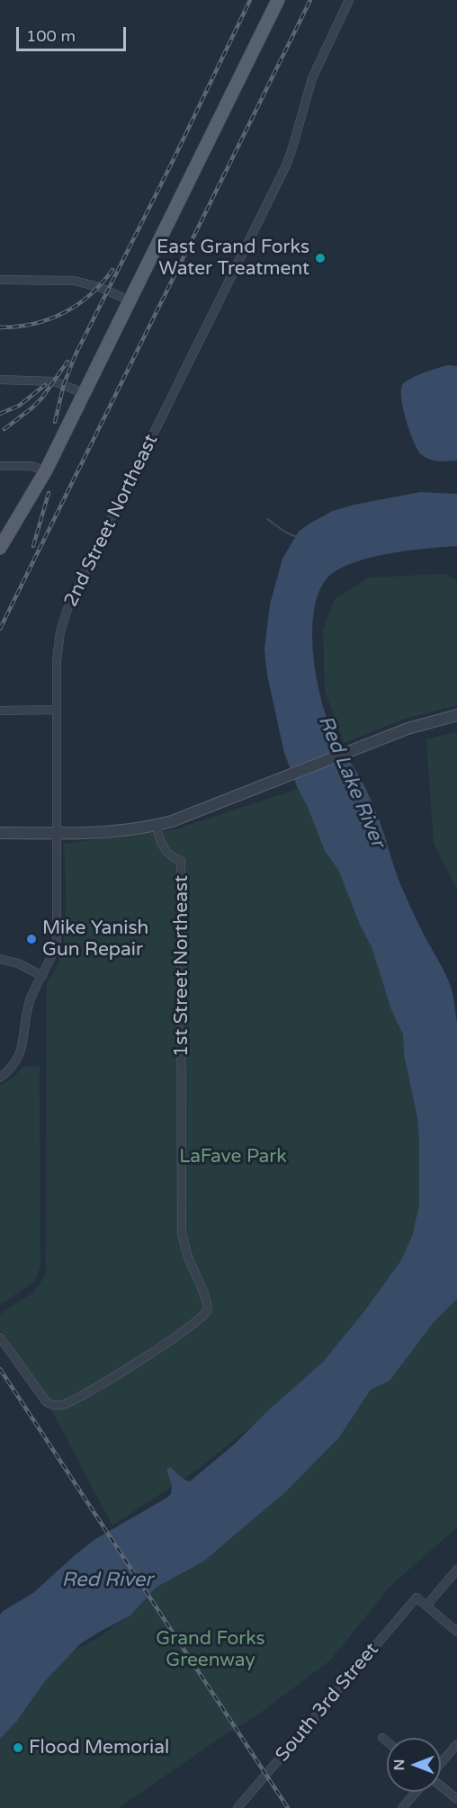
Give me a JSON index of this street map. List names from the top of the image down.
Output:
{
  "streets": {
    "street": ["2nd Street Northeast", "1st Street Northeast", "South 3rd Street"]
  },
  "water": ["Red Lake River", "Red River"],
  "parks": ["LaFave Park", "Grand Forks Greenway"],
  "places": ["East Grand Forks Water Treatment", "Mike Yanish Gun Repair", "Flood Memorial"],
  "scale_bar": "100 m",
  "north": "left"
}
